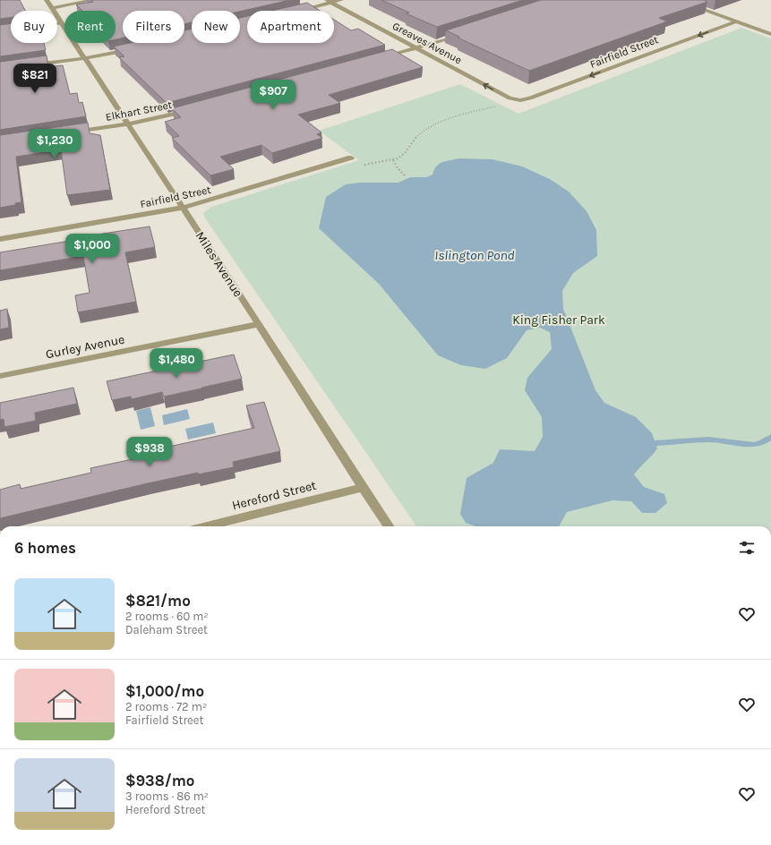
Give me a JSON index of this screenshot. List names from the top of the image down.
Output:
{
  "streets": {
    "street": [
      "Greaves Avenue",
      "Fairfield Street",
      "Elkhart Street",
      "Miles Avenue",
      "Gurley Avenue",
      "Hereford Street"
    ]
  },
  "crossings": [
    ["Greaves Avenue", "Fairfield Street"],
    ["Fairfield Street", "Miles Avenue"],
    ["Elkhart Street", "Miles Avenue"],
    ["Miles Avenue", "Gurley Avenue"],
    ["Miles Avenue", "Hereford Street"]
  ],
  "one_way": ["Greaves Avenue", "Fairfield Street"],
  "water": ["Islington Pond"],
  "parks": ["King Fisher Park"],
  "page": {
    "chip": [
      "Buy",
      "Rent",
      "Filters",
      "New",
      "Apartment"
    ],
    "price": [
      "$821",
      "$907",
      "$1,230",
      "$1,000",
      "$1,480",
      "$938"
    ],
    "heading": "6 homes",
    "list": [
      {
        "name": "$821/mo",
        "note": "2 rooms · 60 m² · Daleham Street"
      },
      {
        "name": "$1,000/mo",
        "note": "2 rooms · 72 m² · Fairfield Street"
      },
      {
        "name": "$938/mo",
        "note": "3 rooms · 86 m² · Hereford Street"
      }
    ]
  }
}
